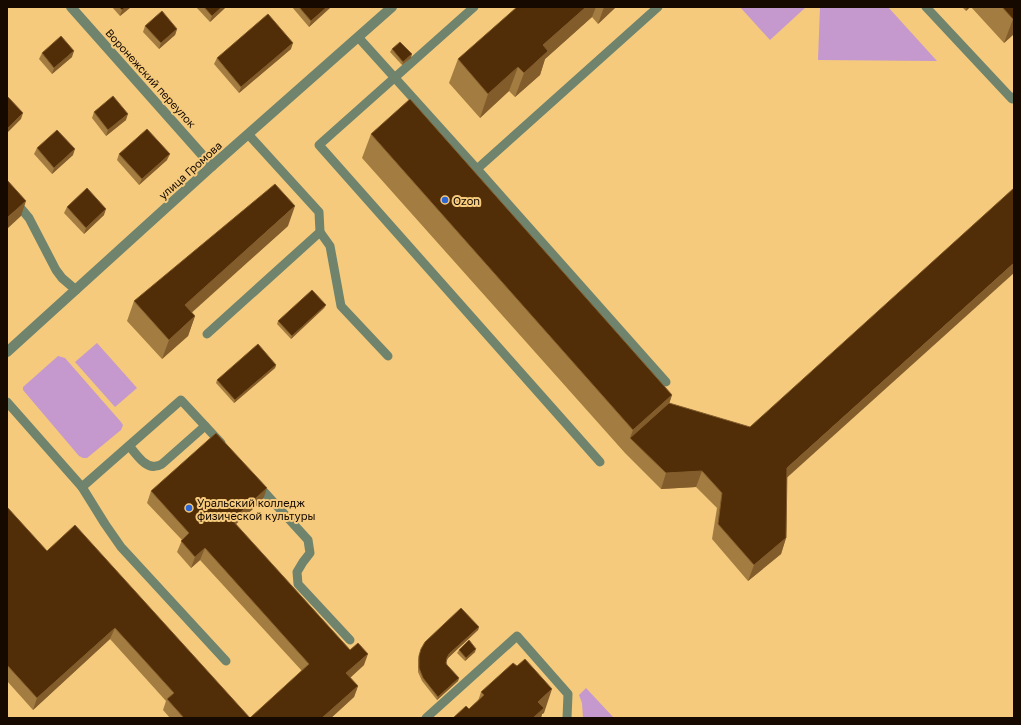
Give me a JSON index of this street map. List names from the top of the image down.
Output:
{
  "streets": {
    "street": ["Воронежский переулок", "улица Громова"]
  },
  "crossings": [
    ["Воронежский переулок", "улица Громова"]
  ],
  "places": ["Ozon", "Уральский колледж физической культуры"]
}
